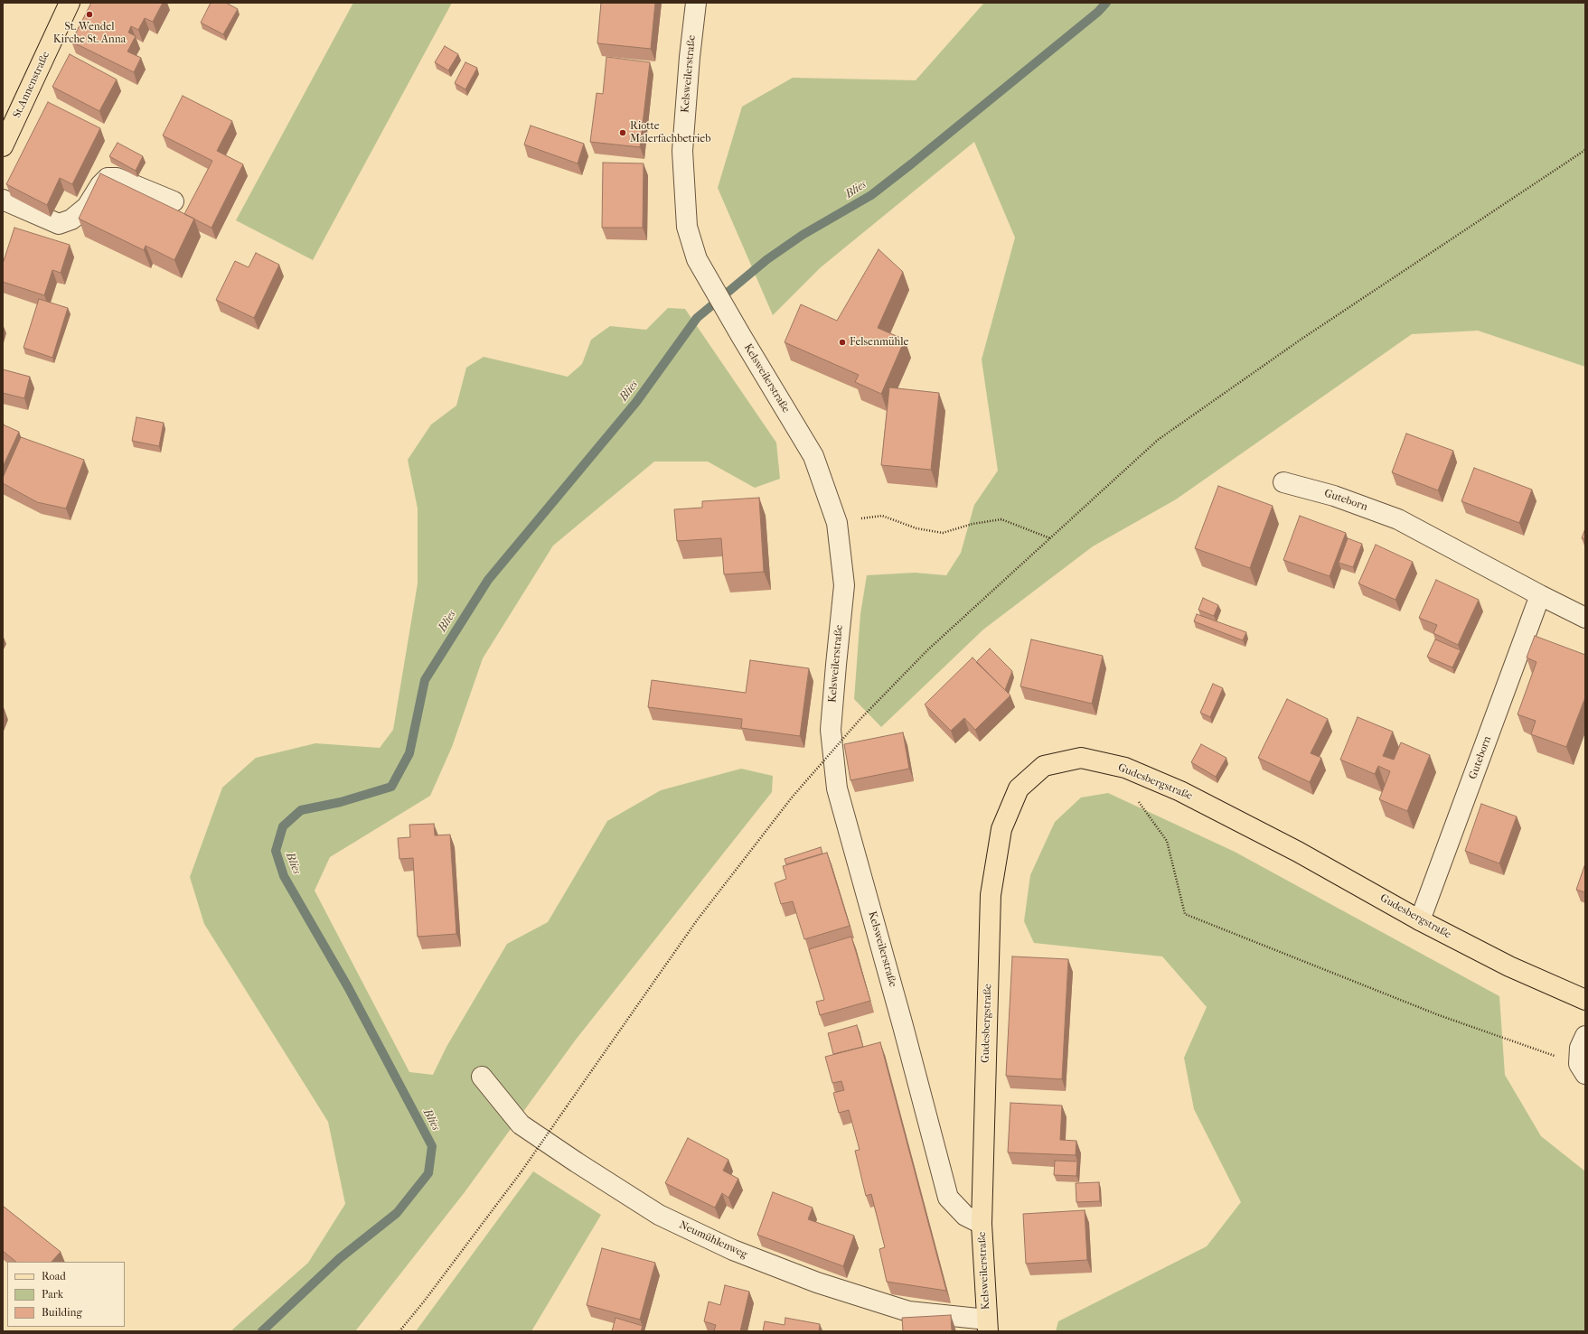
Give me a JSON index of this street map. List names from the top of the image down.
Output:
{
  "streets": {
    "main road": ["Kelsweilerstraße", "St.Annenstraße", "Gudesbergstraße"],
    "street": ["Guteborn", "Neumühlenweg"]
  },
  "crossings": [
    ["Kelsweilerstraße", "Gudesbergstraße"],
    ["Kelsweilerstraße", "Neumühlenweg"],
    ["Guteborn", "Gudesbergstraße"]
  ],
  "water": ["Blies"],
  "places": ["St. Wendel Kirche St. Anna", "Riotte Malerfachbetrieb", "Felsenmühle"],
  "legend": ["Road", "Park", "Building"]
}
